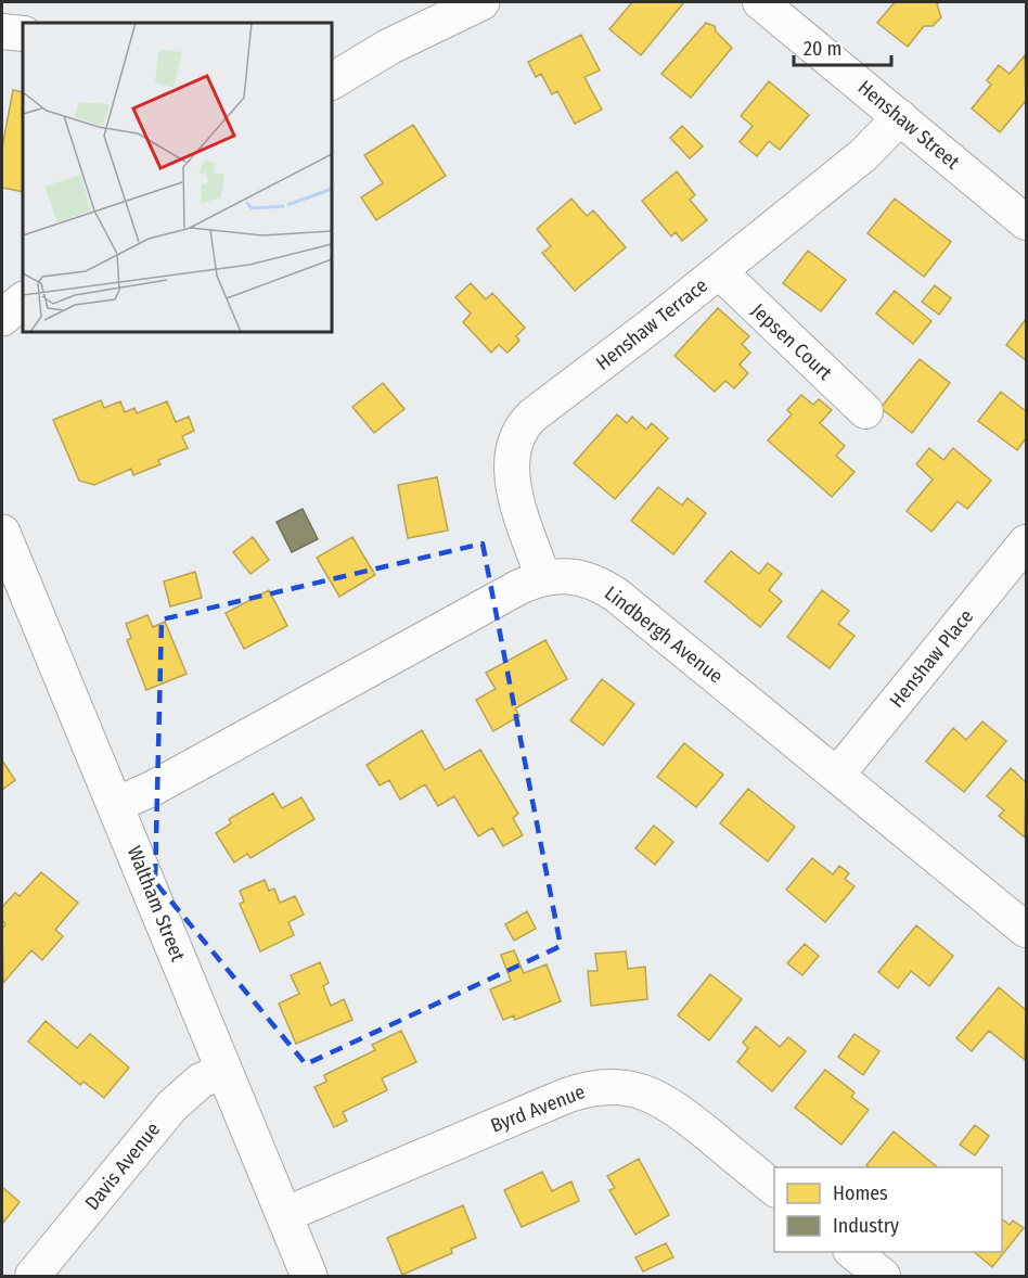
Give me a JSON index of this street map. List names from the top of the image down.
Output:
{
  "streets": {
    "main road": ["Waltham Street"],
    "street": [
      "Henshaw Street",
      "Henshaw Terrace",
      "Jepsen Court",
      "Lindbergh Avenue",
      "Henshaw Place",
      "Byrd Avenue",
      "Davis Avenue"
    ]
  },
  "crossings": [
    ["Henshaw Street", "Henshaw Terrace"],
    ["Henshaw Terrace", "Jepsen Court"],
    ["Henshaw Terrace", "Lindbergh Avenue"],
    ["Lindbergh Avenue", "Henshaw Place"],
    ["Lindbergh Avenue", "Waltham Street"],
    ["Waltham Street", "Byrd Avenue"],
    ["Waltham Street", "Davis Avenue"]
  ],
  "legend": ["Homes", "Industry"],
  "scale_bar": "20 m"
}
